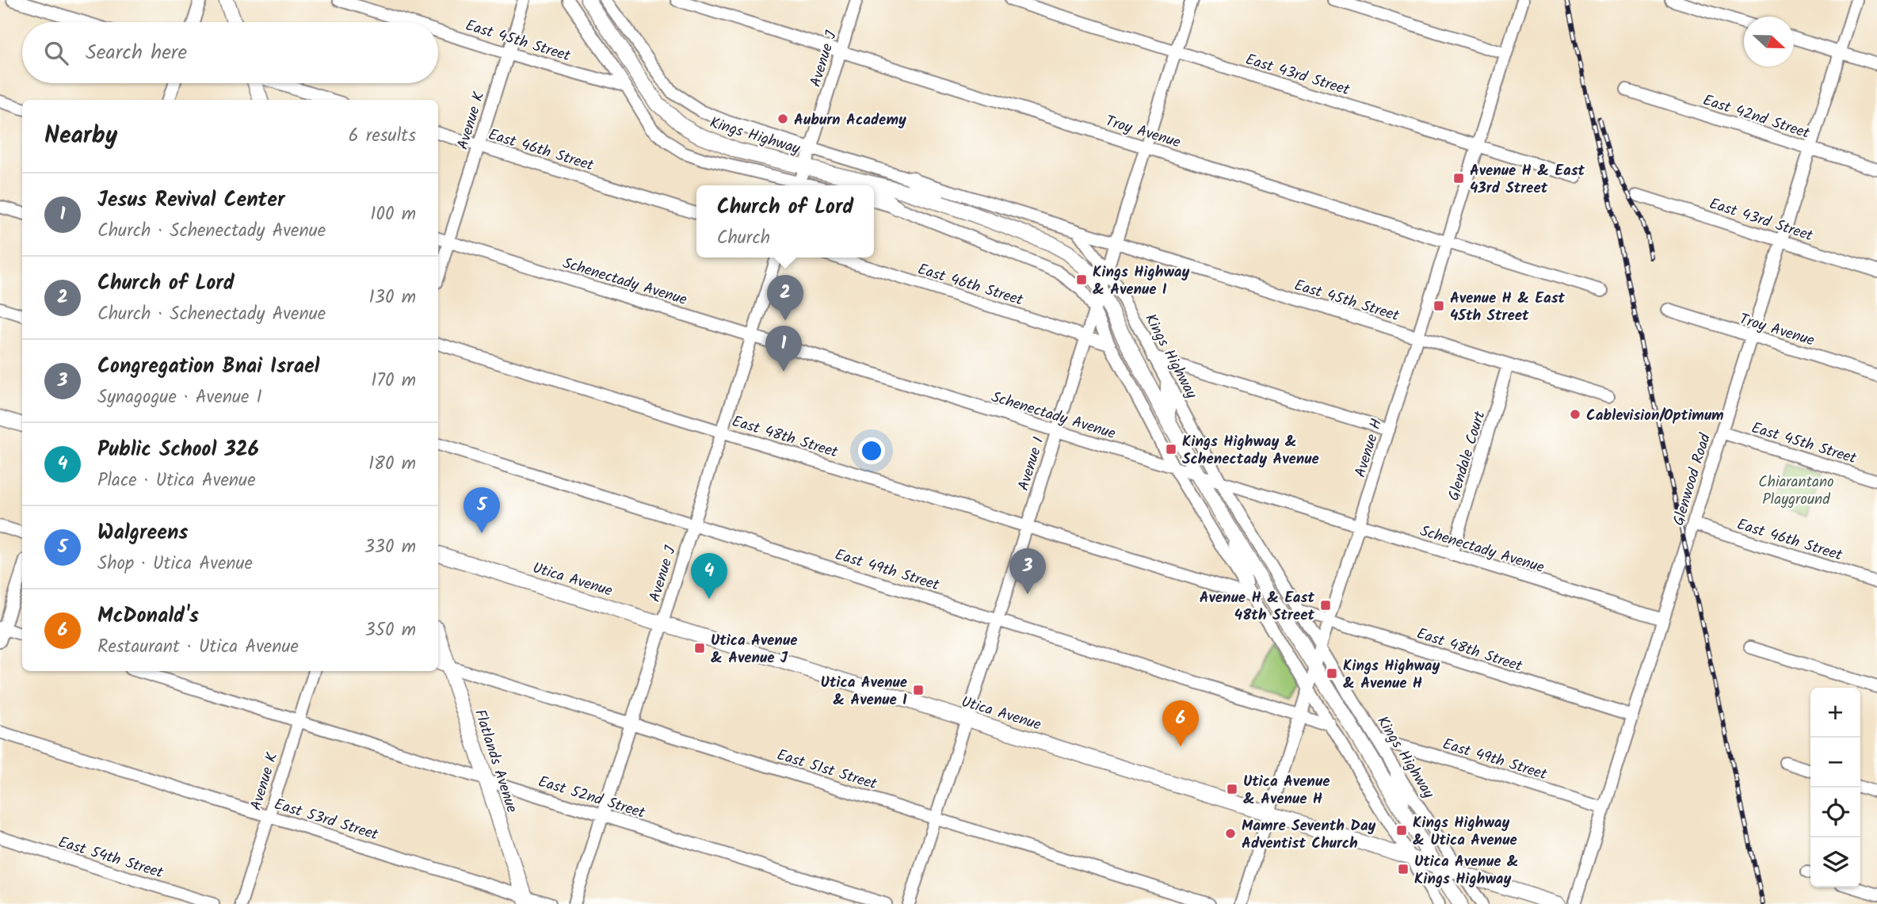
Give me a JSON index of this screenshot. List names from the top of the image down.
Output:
{
  "streets": {
    "main road": ["Kings Highway", "Utica Avenue", "Flatlands Avenue"],
    "street": [
      "East 45th Street",
      "Avenue J",
      "East 43rd Street",
      "East 42nd Street",
      "Avenue K",
      "Troy Avenue",
      "East 46th Street",
      "Schenectady Avenue",
      "East 48th Street",
      "Avenue H",
      "Glendale Court",
      "Avenue I",
      "Glenwood Road",
      "East 49th Street",
      "East 51st Street",
      "East 52nd Street",
      "East 53rd Street",
      "East 54th Street"
    ]
  },
  "crossings": [
    ["East 45th Street", "Avenue K"],
    ["East 45th Street", "Kings Highway"],
    ["East 45th Street", "Avenue H"],
    ["East 45th Street", "Glendale Court"],
    ["East 45th Street", "Avenue I"],
    ["East 45th Street", "Glenwood Road"],
    ["Avenue J", "Troy Avenue"],
    ["Avenue J", "Kings Highway"],
    ["Avenue J", "Schenectady Avenue"],
    ["Avenue J", "East 48th Street"],
    ["Avenue J", "East 49th Street"],
    ["Avenue J", "Utica Avenue"],
    ["Avenue J", "East 51st Street"],
    ["Avenue J", "East 52nd Street"],
    ["East 43rd Street", "Avenue H"],
    ["East 43rd Street", "Avenue I"],
    ["East 43rd Street", "Glenwood Road"],
    ["East 42nd Street", "Glenwood Road"],
    ["Avenue K", "East 46th Street"],
    ["Avenue K", "Schenectady Avenue"],
    ["Avenue K", "East 52nd Street"],
    ["Avenue K", "East 53rd Street"],
    ["Troy Avenue", "Avenue H"],
    ["Troy Avenue", "Avenue I"],
    ["Troy Avenue", "Glenwood Road"],
    ["Kings Highway", "Schenectady Avenue"],
    ["Kings Highway", "East 48th Street"],
    ["Kings Highway", "Avenue H"],
    ["Kings Highway", "Avenue I"],
    ["Kings Highway", "East 49th Street"],
    ["Kings Highway", "Utica Avenue"],
    ["East 46th Street", "Avenue I"],
    ["East 46th Street", "Glenwood Road"],
    ["Schenectady Avenue", "Avenue H"],
    ["Schenectady Avenue", "Glendale Court"],
    ["Schenectady Avenue", "Avenue I"],
    ["Schenectady Avenue", "Glenwood Road"],
    ["East 48th Street", "Avenue H"],
    ["East 48th Street", "Avenue I"],
    ["East 48th Street", "Glenwood Road"],
    ["Avenue H", "East 49th Street"],
    ["Avenue H", "Utica Avenue"],
    ["Avenue I", "East 49th Street"],
    ["Avenue I", "Utica Avenue"],
    ["Avenue I", "East 51st Street"],
    ["Glenwood Road", "East 49th Street"],
    ["Flatlands Avenue", "East 51st Street"],
    ["Flatlands Avenue", "East 52nd Street"],
    ["Flatlands Avenue", "East 53rd Street"]
  ],
  "parks": ["Chiarantano Playground"],
  "places": {
    "other": ["Auburn Academy", "Cablevision/Optimum", "Mamre Seventh Day Adventist Church"],
    "transit": [
      "Avenue H & East 43rd Street",
      "Kings Highway & Avenue I",
      "Avenue H & East 45th Street",
      "Kings Highway & Schenectady Avenue",
      "Avenue H & East 48th Street",
      "Utica Avenue & Avenue J",
      "Kings Highway & Avenue H",
      "Utica Avenue & Avenue I",
      "Utica Avenue & Avenue H",
      "Kings Highway & Utica Avenue",
      "Utica Avenue & Kings Highway"
    ]
  },
  "north": "right",
  "page": {
    "search": "Search here",
    "heading": ["Nearby", "6 results"],
    "list": [
      {
        "mark": "1",
        "name": "Jesus Revival Center",
        "note": "Church · Schenectady Avenue",
        "value": "100 m"
      },
      {
        "mark": "2",
        "name": "Church of Lord",
        "note": "Church · Schenectady Avenue",
        "value": "130 m"
      },
      {
        "mark": "3",
        "name": "Congregation Bnai Israel",
        "note": "Synagogue · Avenue I",
        "value": "170 m"
      },
      {
        "mark": "4",
        "name": "Public School 326",
        "note": "Place · Utica Avenue",
        "value": "180 m"
      },
      {
        "mark": "5",
        "name": "Walgreens",
        "note": "Shop · Utica Avenue",
        "value": "330 m"
      },
      {
        "mark": "6",
        "name": "McDonald's",
        "note": "Restaurant · Utica Avenue",
        "value": "350 m"
      }
    ],
    "popup": ["Church of Lord", "Church"],
    "pins": [
      "2",
      "1",
      "5",
      "3",
      "4",
      "6"
    ],
    "map_buttons": ["+", "−"]
  }
}
